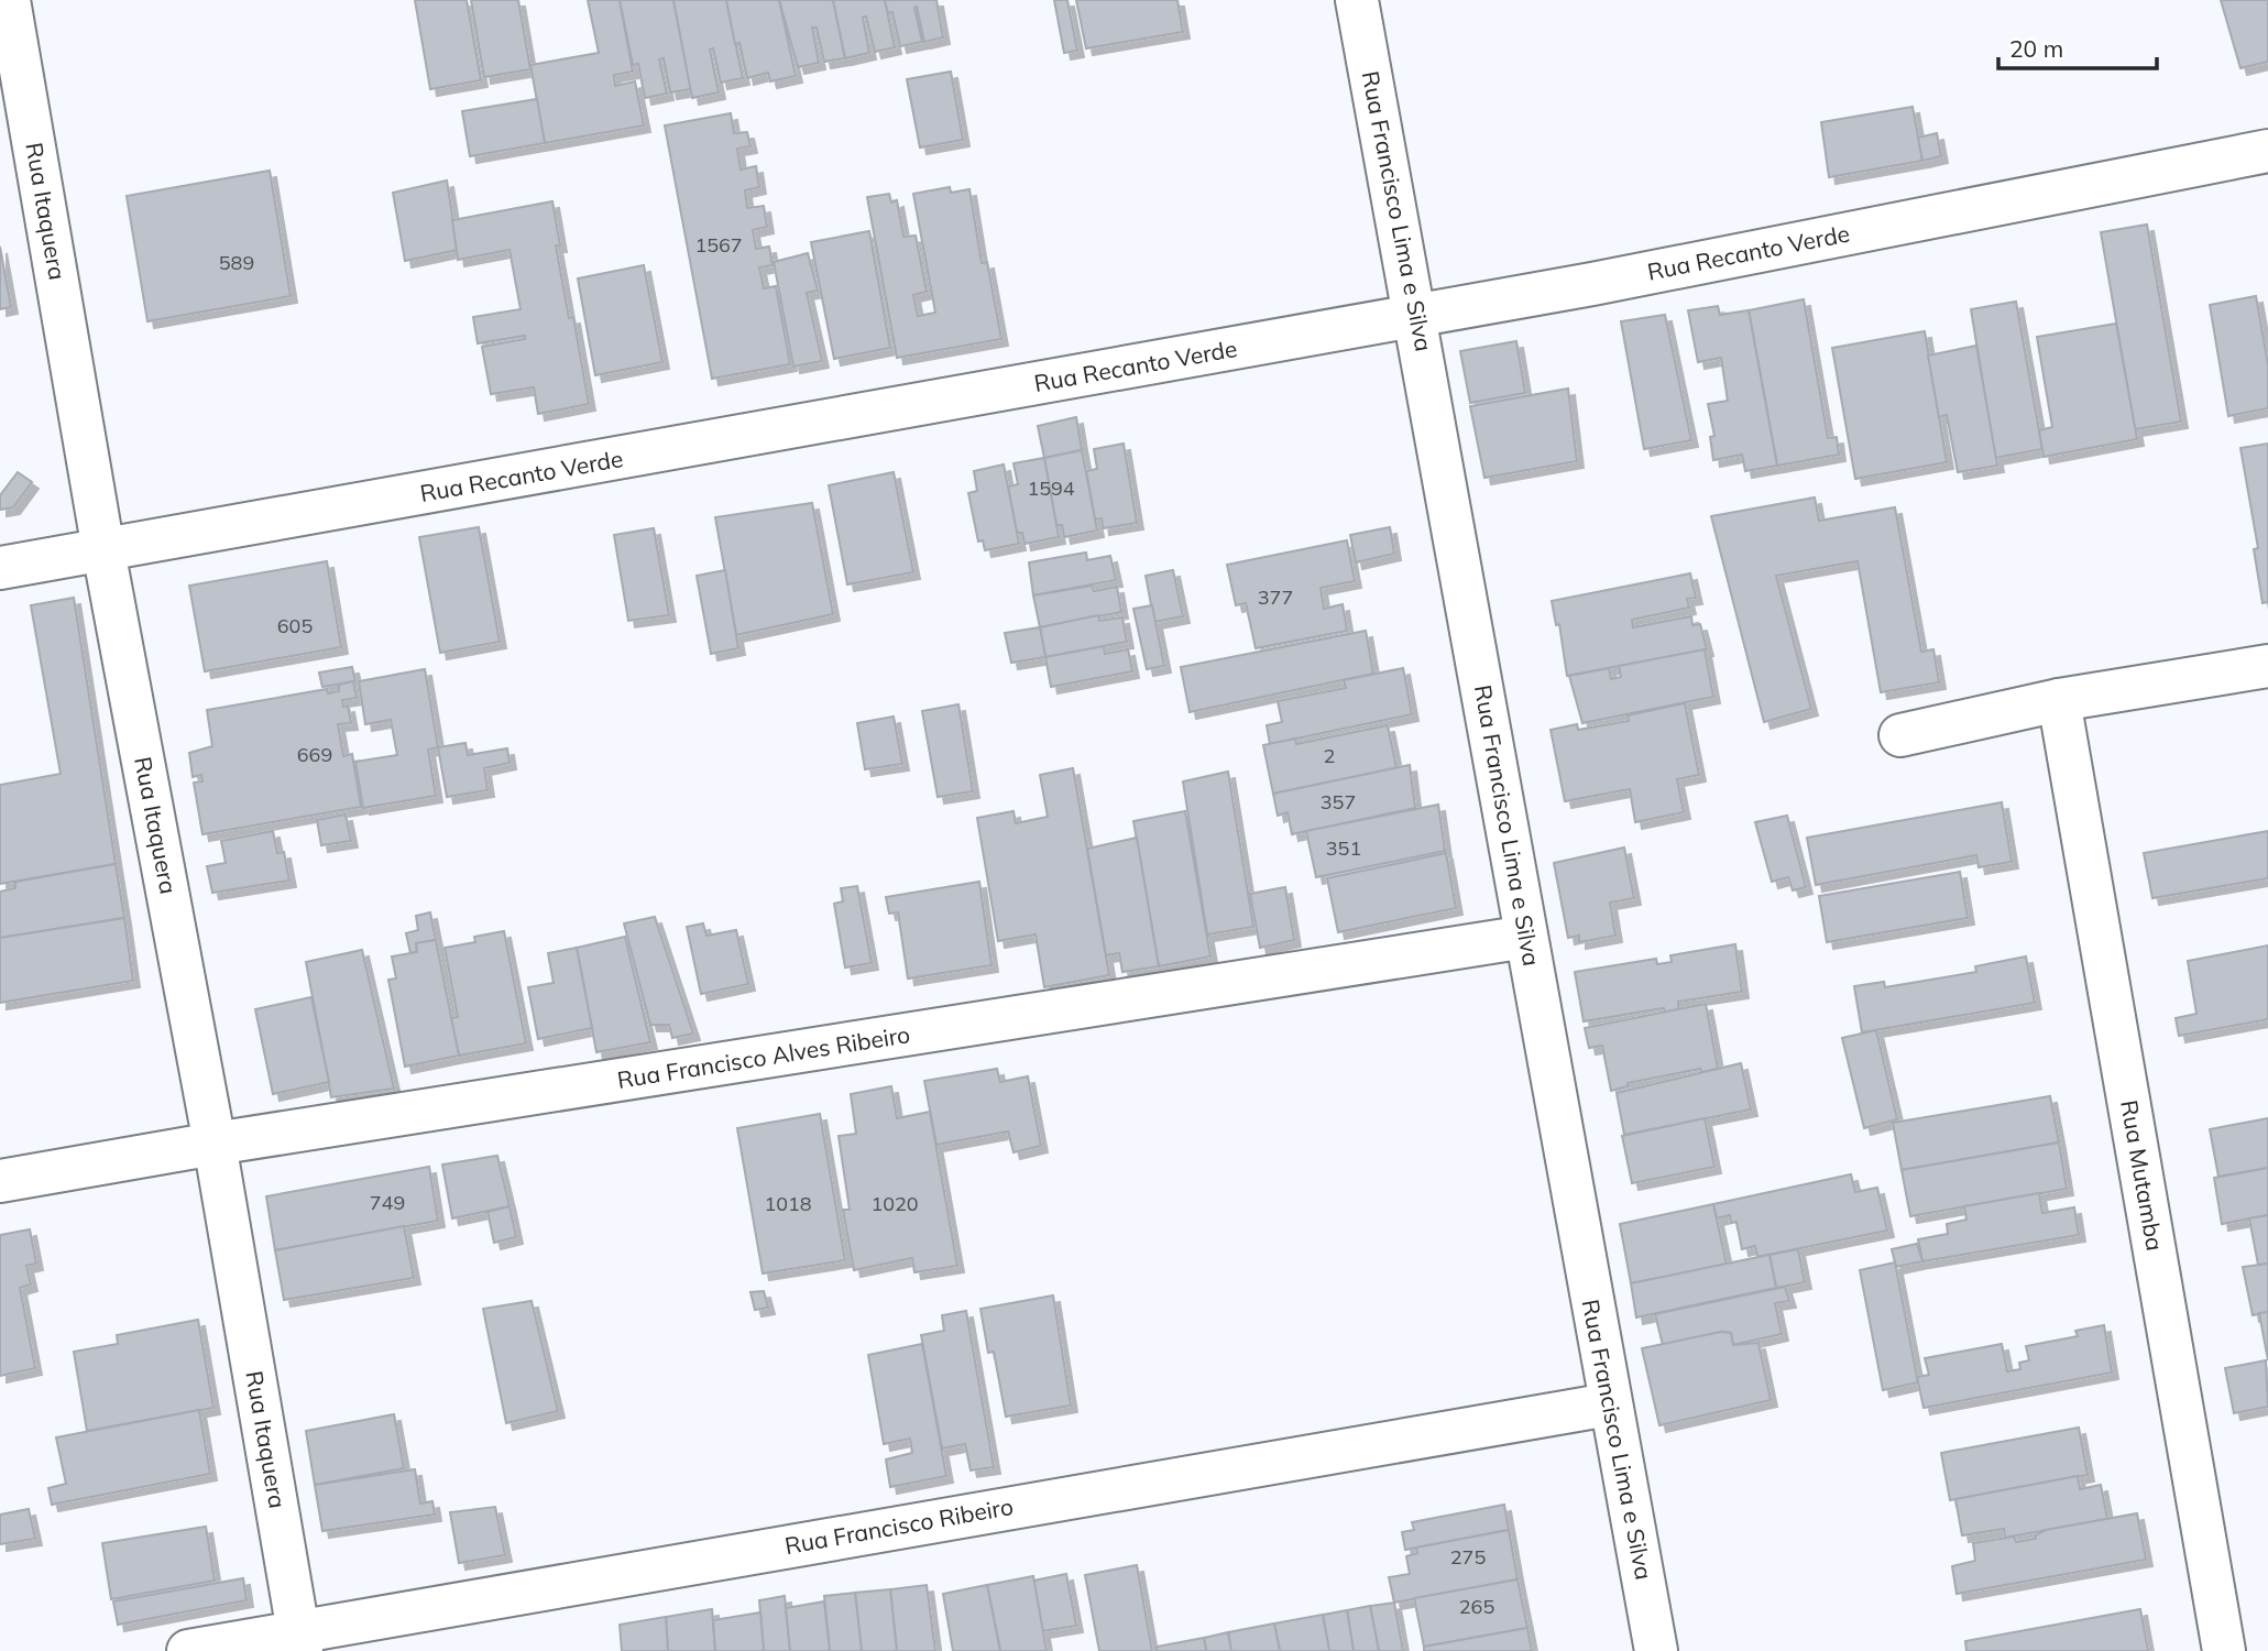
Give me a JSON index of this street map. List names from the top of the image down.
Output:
{
  "streets": {
    "street": [
      "Rua Itaquera",
      "Rua Francisco Lima e Silva",
      "Rua Recanto Verde",
      "Rua Francisco Alves Ribeiro",
      "Rua Mutamba",
      "Rua Francisco Ribeiro"
    ]
  },
  "crossings": [
    ["Rua Itaquera", "Rua Recanto Verde"],
    ["Rua Itaquera", "Rua Francisco Alves Ribeiro"],
    ["Rua Itaquera", "Rua Francisco Ribeiro"],
    ["Rua Francisco Lima e Silva", "Rua Recanto Verde"],
    ["Rua Francisco Lima e Silva", "Rua Francisco Alves Ribeiro"],
    ["Rua Francisco Lima e Silva", "Rua Francisco Ribeiro"]
  ],
  "house_numbers": [
    "1567",
    "589",
    "1594",
    "377",
    "605",
    "669",
    "2",
    "357",
    "351",
    "749",
    "1018",
    "1020",
    "275",
    "265"
  ],
  "scale_bar": "20 m"
}
